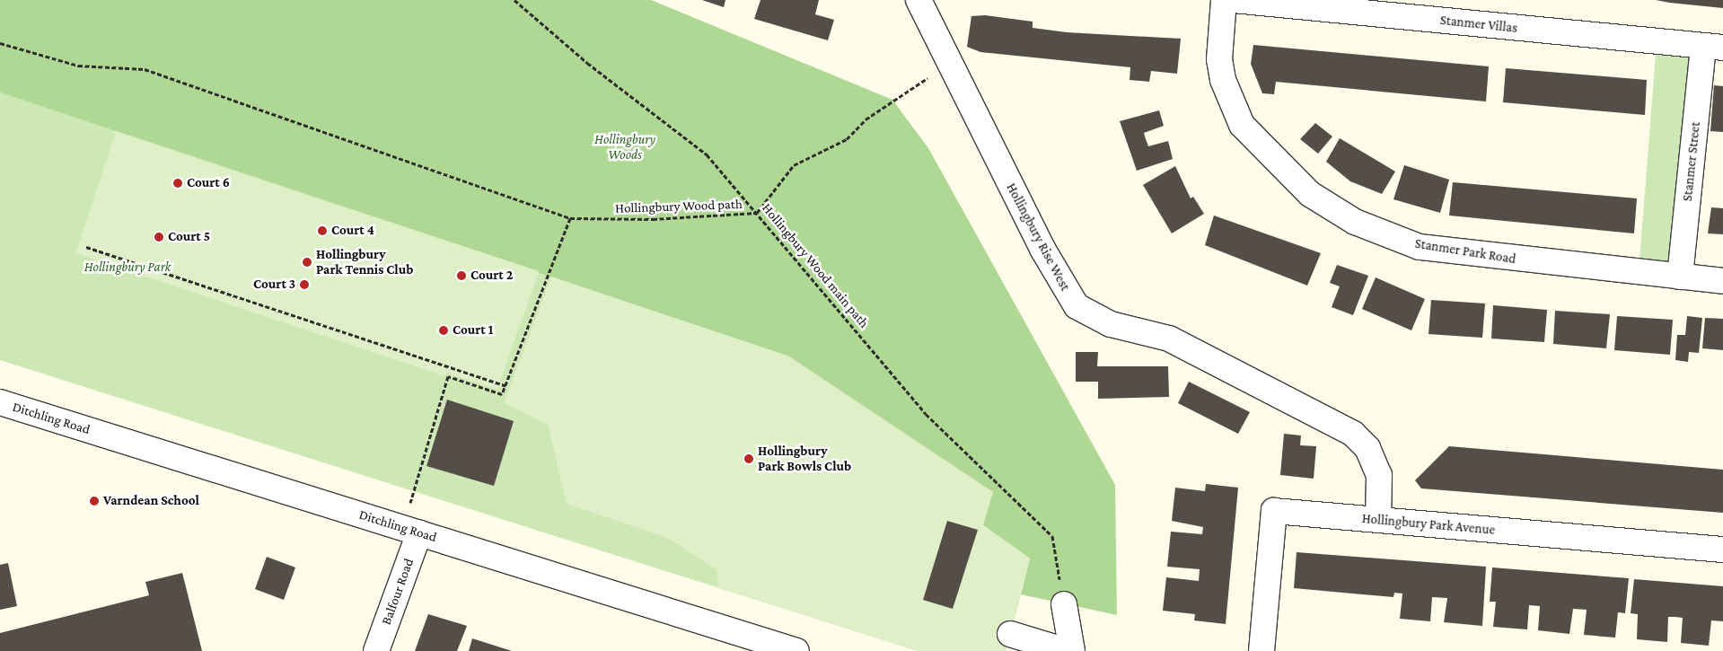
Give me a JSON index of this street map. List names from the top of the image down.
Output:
{
  "streets": {
    "street": [
      "Stanmer Villas",
      "Stanmer Street",
      "Hollingbury Rise West",
      "Stanmer Park Road",
      "Ditchling Road",
      "Hollingbury Park Avenue",
      "Balfour Road"
    ],
    "path": ["Hollingbury Wood path", "Hollingbury Wood main path"]
  },
  "crossings": [
    ["Stanmer Villas", "Stanmer Street"],
    ["Stanmer Street", "Stanmer Park Road"],
    ["Hollingbury Wood path", "Hollingbury Rise West"],
    ["Hollingbury Wood path", "Hollingbury Wood main path"],
    ["Hollingbury Rise West", "Hollingbury Park Avenue"],
    ["Ditchling Road", "Balfour Road"]
  ],
  "parks": ["Hollingbury Woods", "Hollingbury Park"],
  "places": [
    "Court 6",
    "Court 4",
    "Court 5",
    "Hollingbury Park Tennis Club",
    "Court 2",
    "Court 3",
    "Court 1",
    "Hollingbury Park Bowls Club",
    "Varndean School"
  ]
}
